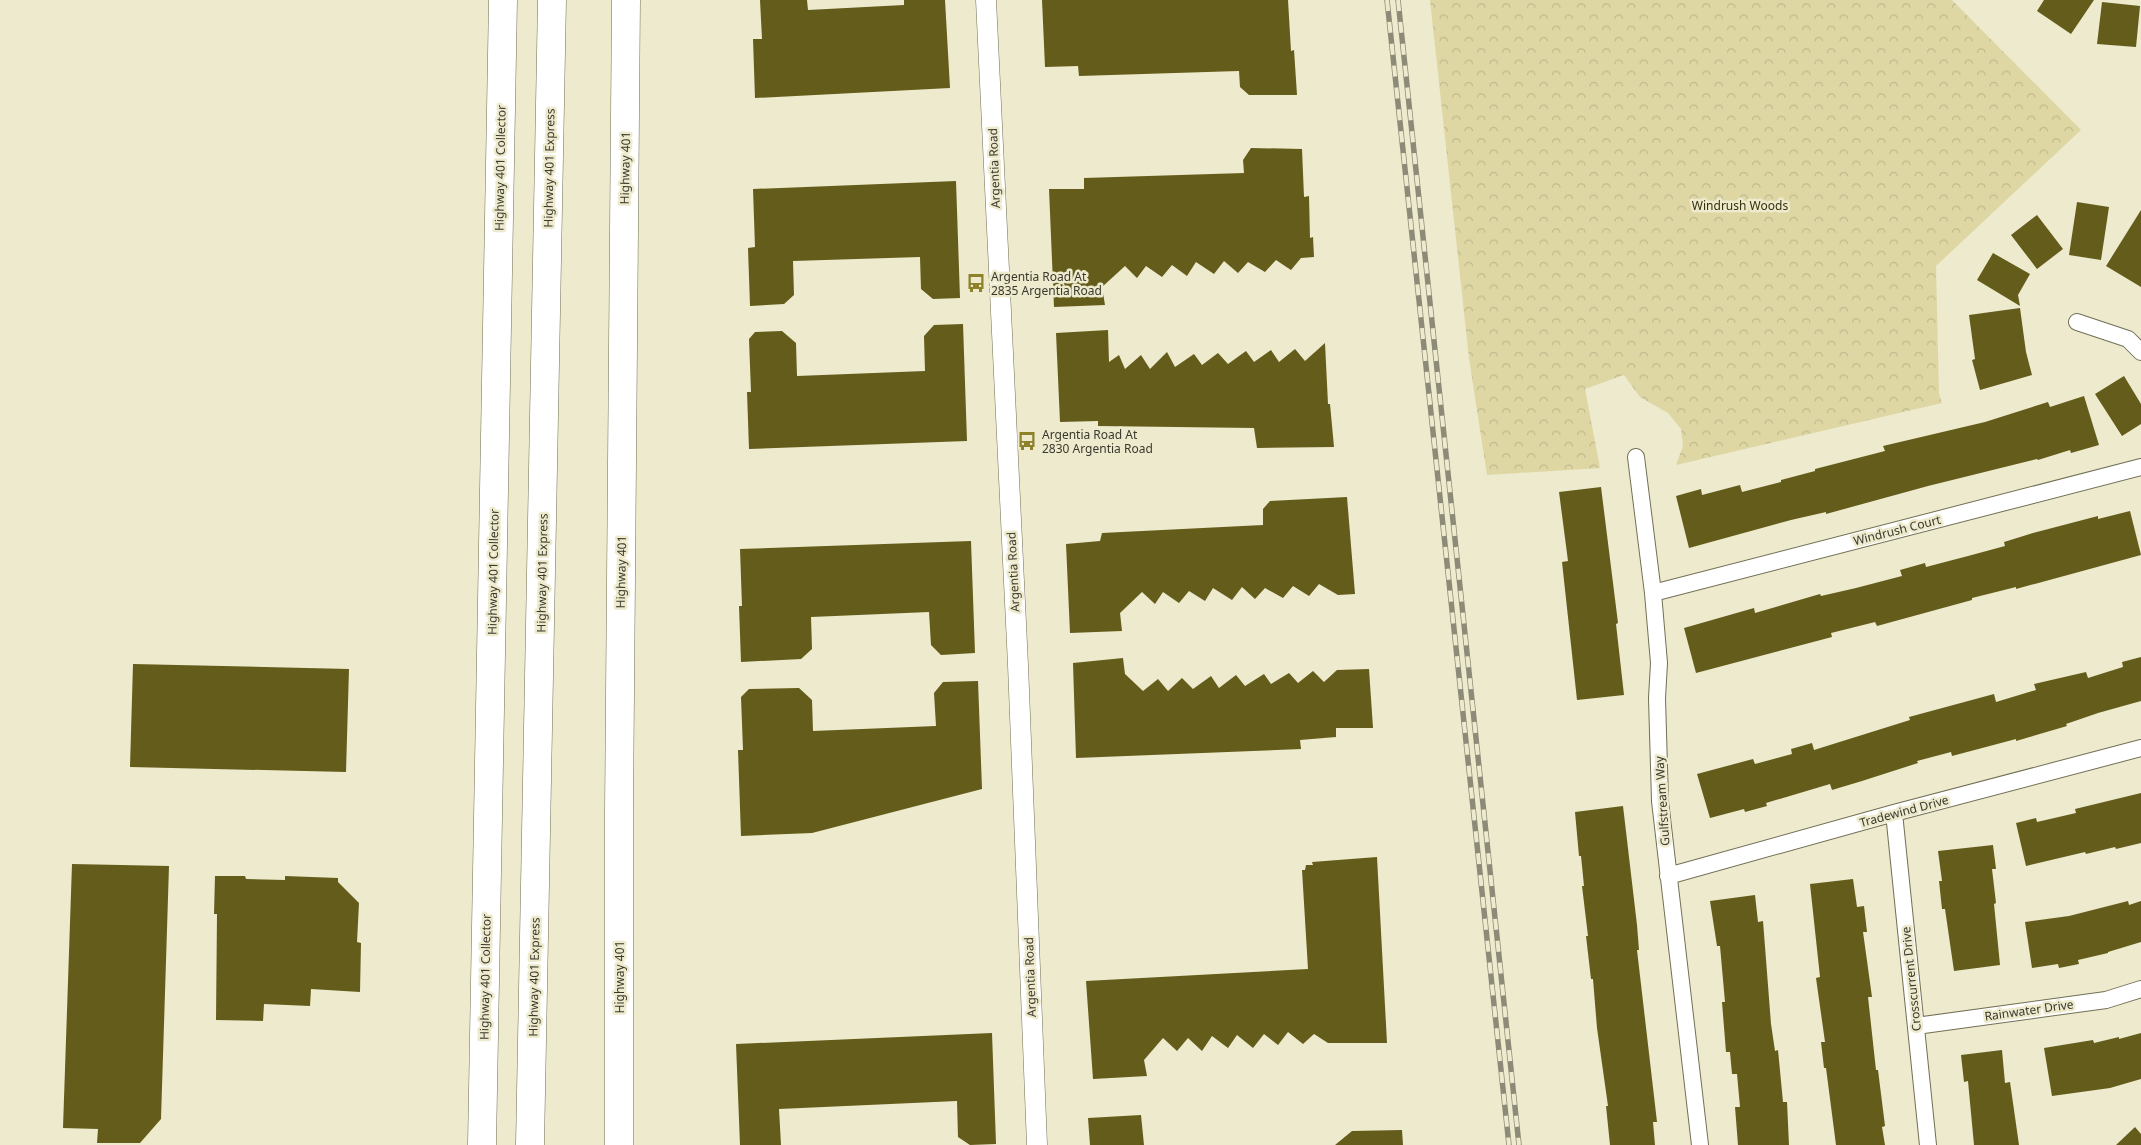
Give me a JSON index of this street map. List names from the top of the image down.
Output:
{
  "streets": {
    "highway": ["Highway 401 Collector", "Highway 401 Express", "Highway 401"],
    "street": [
      "Argentia Road",
      "Windrush Court",
      "Gulfstream Way",
      "Tradewind Drive",
      "Crosscurrent Drive",
      "Rainwater Drive"
    ]
  },
  "crossings": [
    ["Windrush Court", "Gulfstream Way"],
    ["Gulfstream Way", "Tradewind Drive"],
    ["Tradewind Drive", "Crosscurrent Drive"],
    ["Crosscurrent Drive", "Rainwater Drive"]
  ],
  "parks": ["Windrush Woods"],
  "places": {
    "bus stop": ["Argentia Road At 2835 Argentia Road", "Argentia Road At 2830 Argentia Road"]
  }
}
